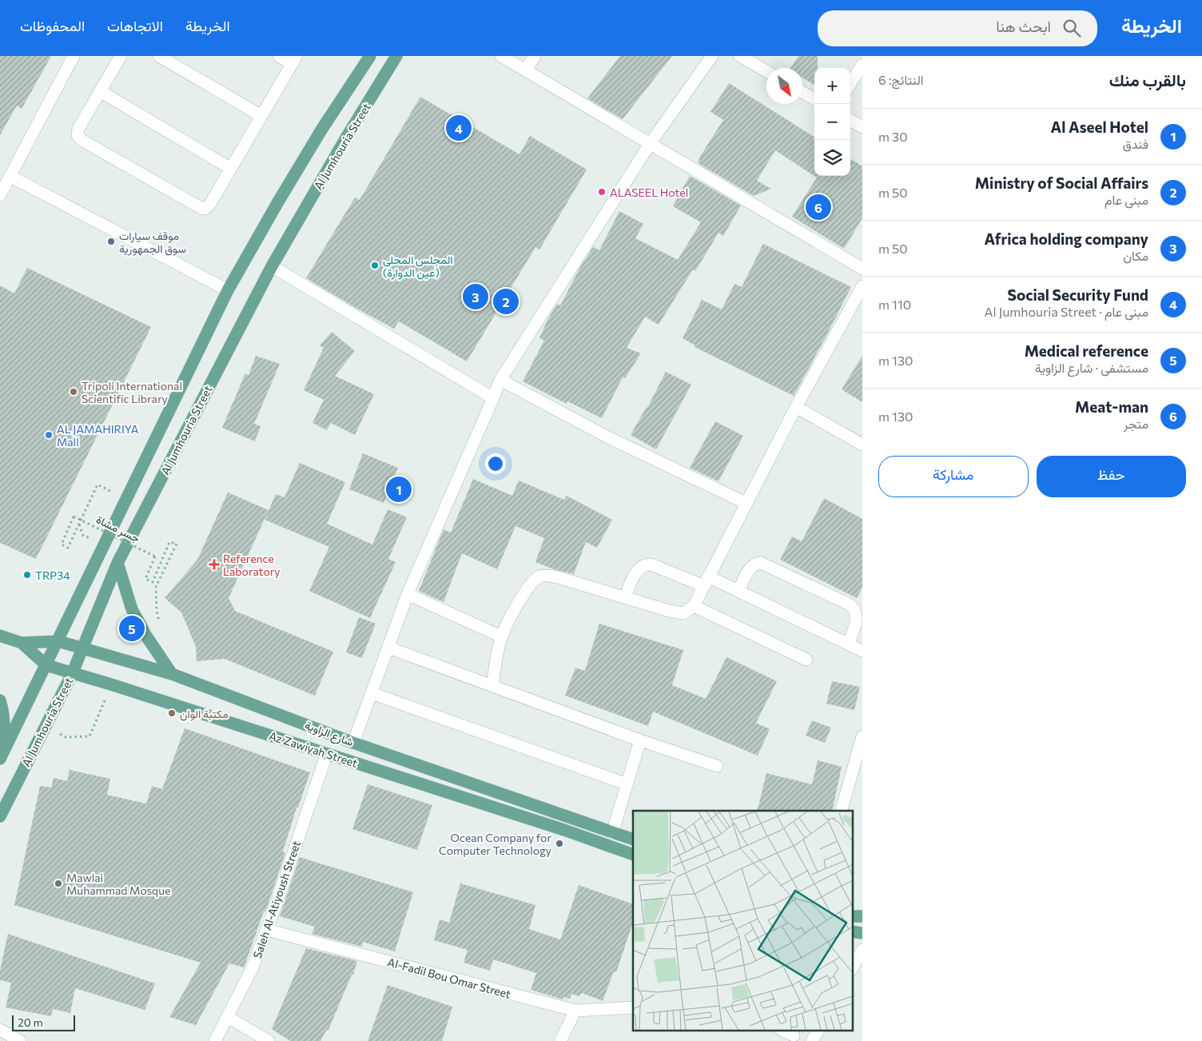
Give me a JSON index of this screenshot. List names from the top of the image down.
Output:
{
  "streets": {
    "main road": ["Al Jumhouria Street", "شارع الزاوية", "Az Zawiyah Street"],
    "street": ["Saleh Al-Atiyoush Street", "Al-Fadil Bou Omar Street"],
    "path": ["جسر مشاة"]
  },
  "crossings": [
    ["Al Jumhouria Street", "جسر مشاة"],
    ["Al Jumhouria Street", "شارع الزاوية"],
    ["Al Jumhouria Street", "Az Zawiyah Street"],
    ["شارع الزاوية", "Az Zawiyah Street"],
    ["Az Zawiyah Street", "Saleh Al-Atiyoush Street"],
    ["Saleh Al-Atiyoush Street", "Al-Fadil Bou Omar Street"]
  ],
  "places": {
    "other": [
      "ALASEEL Hotel",
      "موقف سيارات سوق الجمهورية",
      "المجلس المحلي (عين الدوارة)",
      "Tripoli International Scientific Library",
      "AL JAMAHIRIYA Mall",
      "TRP34",
      "مكتبة الوان",
      "Ocean Company for Computer Technology",
      "Mawlai Muhammad Mosque"
    ],
    "health": ["Reference Laboratory"]
  },
  "scale_bar": "20 m",
  "north": "bottom right",
  "page": {
    "header": "الخريطة",
    "search": "ابحث هنا",
    "nav": ["الخريطة", "الاتجاهات", "المحفوظات"],
    "heading": ["بالقرب منك", "النتائج: 6"],
    "map_buttons": ["+", "−"],
    "list": [
      {
        "mark": "1",
        "name": "Al Aseel Hotel",
        "note": "فندق",
        "value": "30 m"
      },
      {
        "mark": "2",
        "name": "Ministry of Social Affairs",
        "note": "مبنى عام",
        "value": "50 m"
      },
      {
        "mark": "3",
        "name": "Africa holding company",
        "note": "مكان",
        "value": "50 m"
      },
      {
        "mark": "4",
        "name": "Social Security Fund",
        "note": "مبنى عام · Al Jumhouria Street",
        "value": "110 m"
      },
      {
        "mark": "5",
        "name": "Medical reference",
        "note": "مستشفى · شارع الزاوية",
        "value": "130 m"
      },
      {
        "mark": "6",
        "name": "Meat-man",
        "note": "متجر",
        "value": "130 m"
      }
    ],
    "pins": [
      "4",
      "6",
      "3",
      "2",
      "1",
      "5"
    ],
    "buttons": ["حفظ", "مشاركة"],
    "scale": "20 m"
  }
}
